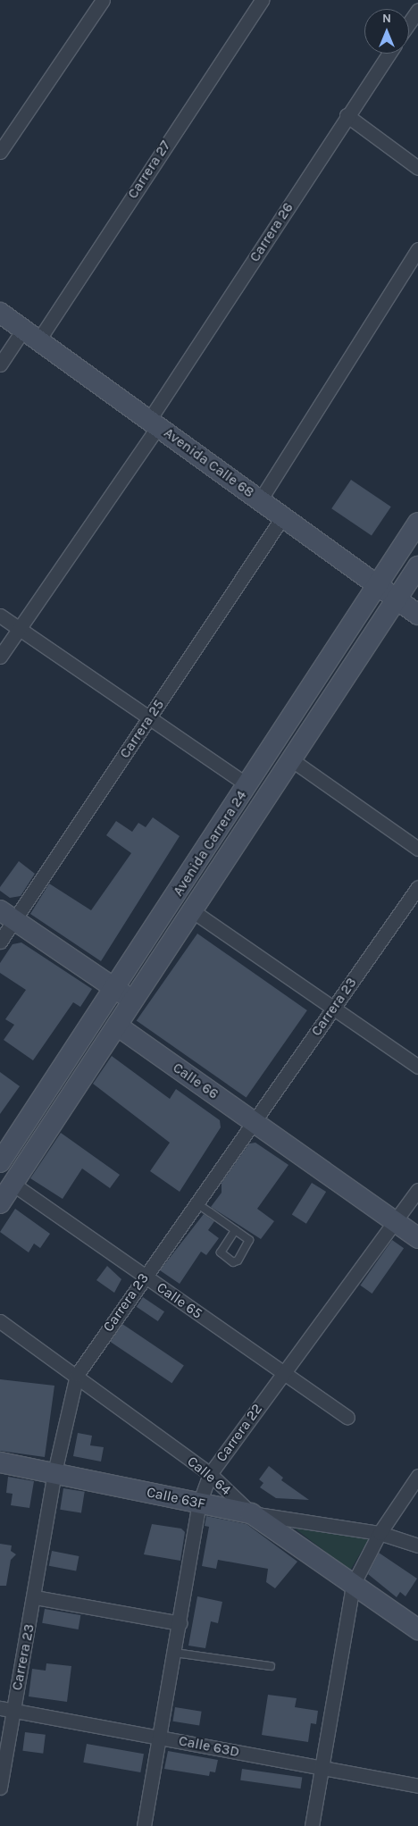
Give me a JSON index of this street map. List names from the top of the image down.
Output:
{
  "streets": {
    "main road": [
      "Avenida Calle 68",
      "Avenida Carrera 24",
      "Calle 66",
      "Calle 64",
      "Calle 63F"
    ],
    "street": [
      "Carrera 27",
      "Carrera 26",
      "Carrera 25",
      "Carrera 23",
      "Calle 65",
      "Carrera 22",
      "Calle 63D"
    ]
  },
  "crossings": [
    ["Carrera 27", "Avenida Calle 68"],
    ["Carrera 26", "Avenida Calle 68"],
    ["Avenida Calle 68", "Carrera 25"],
    ["Avenida Calle 68", "Avenida Carrera 24"],
    ["Avenida Carrera 24", "Calle 66"],
    ["Avenida Carrera 24", "Calle 65"],
    ["Carrera 23", "Calle 66"],
    ["Carrera 23", "Calle 65"],
    ["Carrera 23", "Calle 64"],
    ["Carrera 23", "Calle 63F"],
    ["Carrera 23", "Calle 63D"],
    ["Calle 66", "Carrera 22"],
    ["Calle 65", "Carrera 22"],
    ["Carrera 22", "Calle 64"],
    ["Carrera 22", "Calle 63F"],
    ["Carrera 22", "Calle 63D"],
    ["Calle 64", "Calle 63F"]
  ],
  "north": "top"
}
